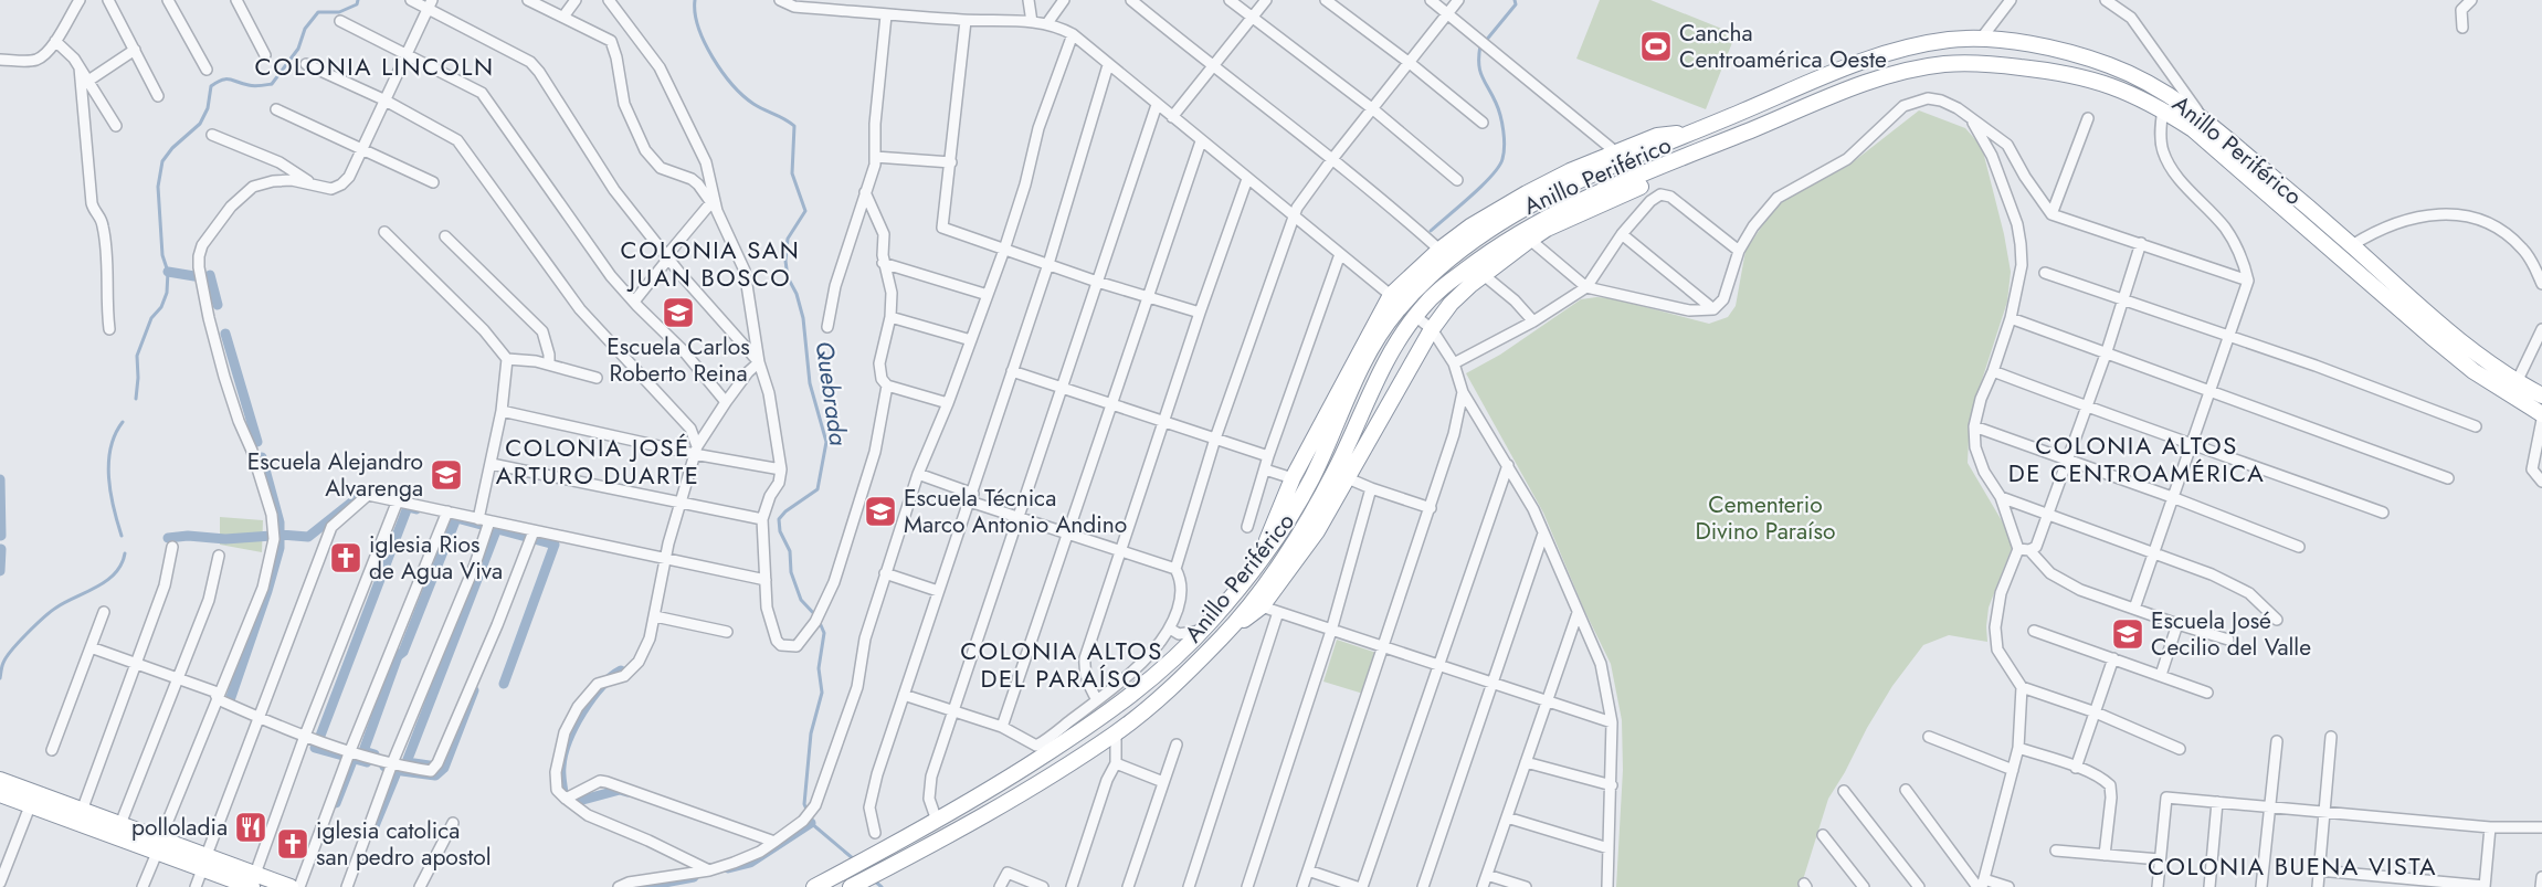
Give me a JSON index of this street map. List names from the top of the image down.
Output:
{
  "streets": {
    "highway": ["Anillo Periférico"]
  },
  "districts": [
    "COLONIA LINCOLN",
    "COLONIA SAN JUAN BOSCO",
    "COLONIA ALTOS DE CENTROAMÉRICA",
    "COLONIA JOSÉ ARTURO DUARTE",
    "COLONIA ALTOS DEL PARAÍSO",
    "COLONIA BUENA VISTA"
  ],
  "water": ["Quebrada"],
  "parks": ["Cementerio Divino Paraíso"],
  "places": {
    "sports": ["Cancha Centroamérica Oeste"],
    "school or university": [
      "Escuela Carlos Roberto Reina",
      "Escuela Alejandro Alvarenga",
      "Escuela Técnica Marco Antonio Andino",
      "Escuela José Cecilio del Valle"
    ],
    "church": ["iglesia Rios de Agua Viva", "iglesia catolica san pedro apostol"],
    "restaurant": ["polloladia"]
  }
}
